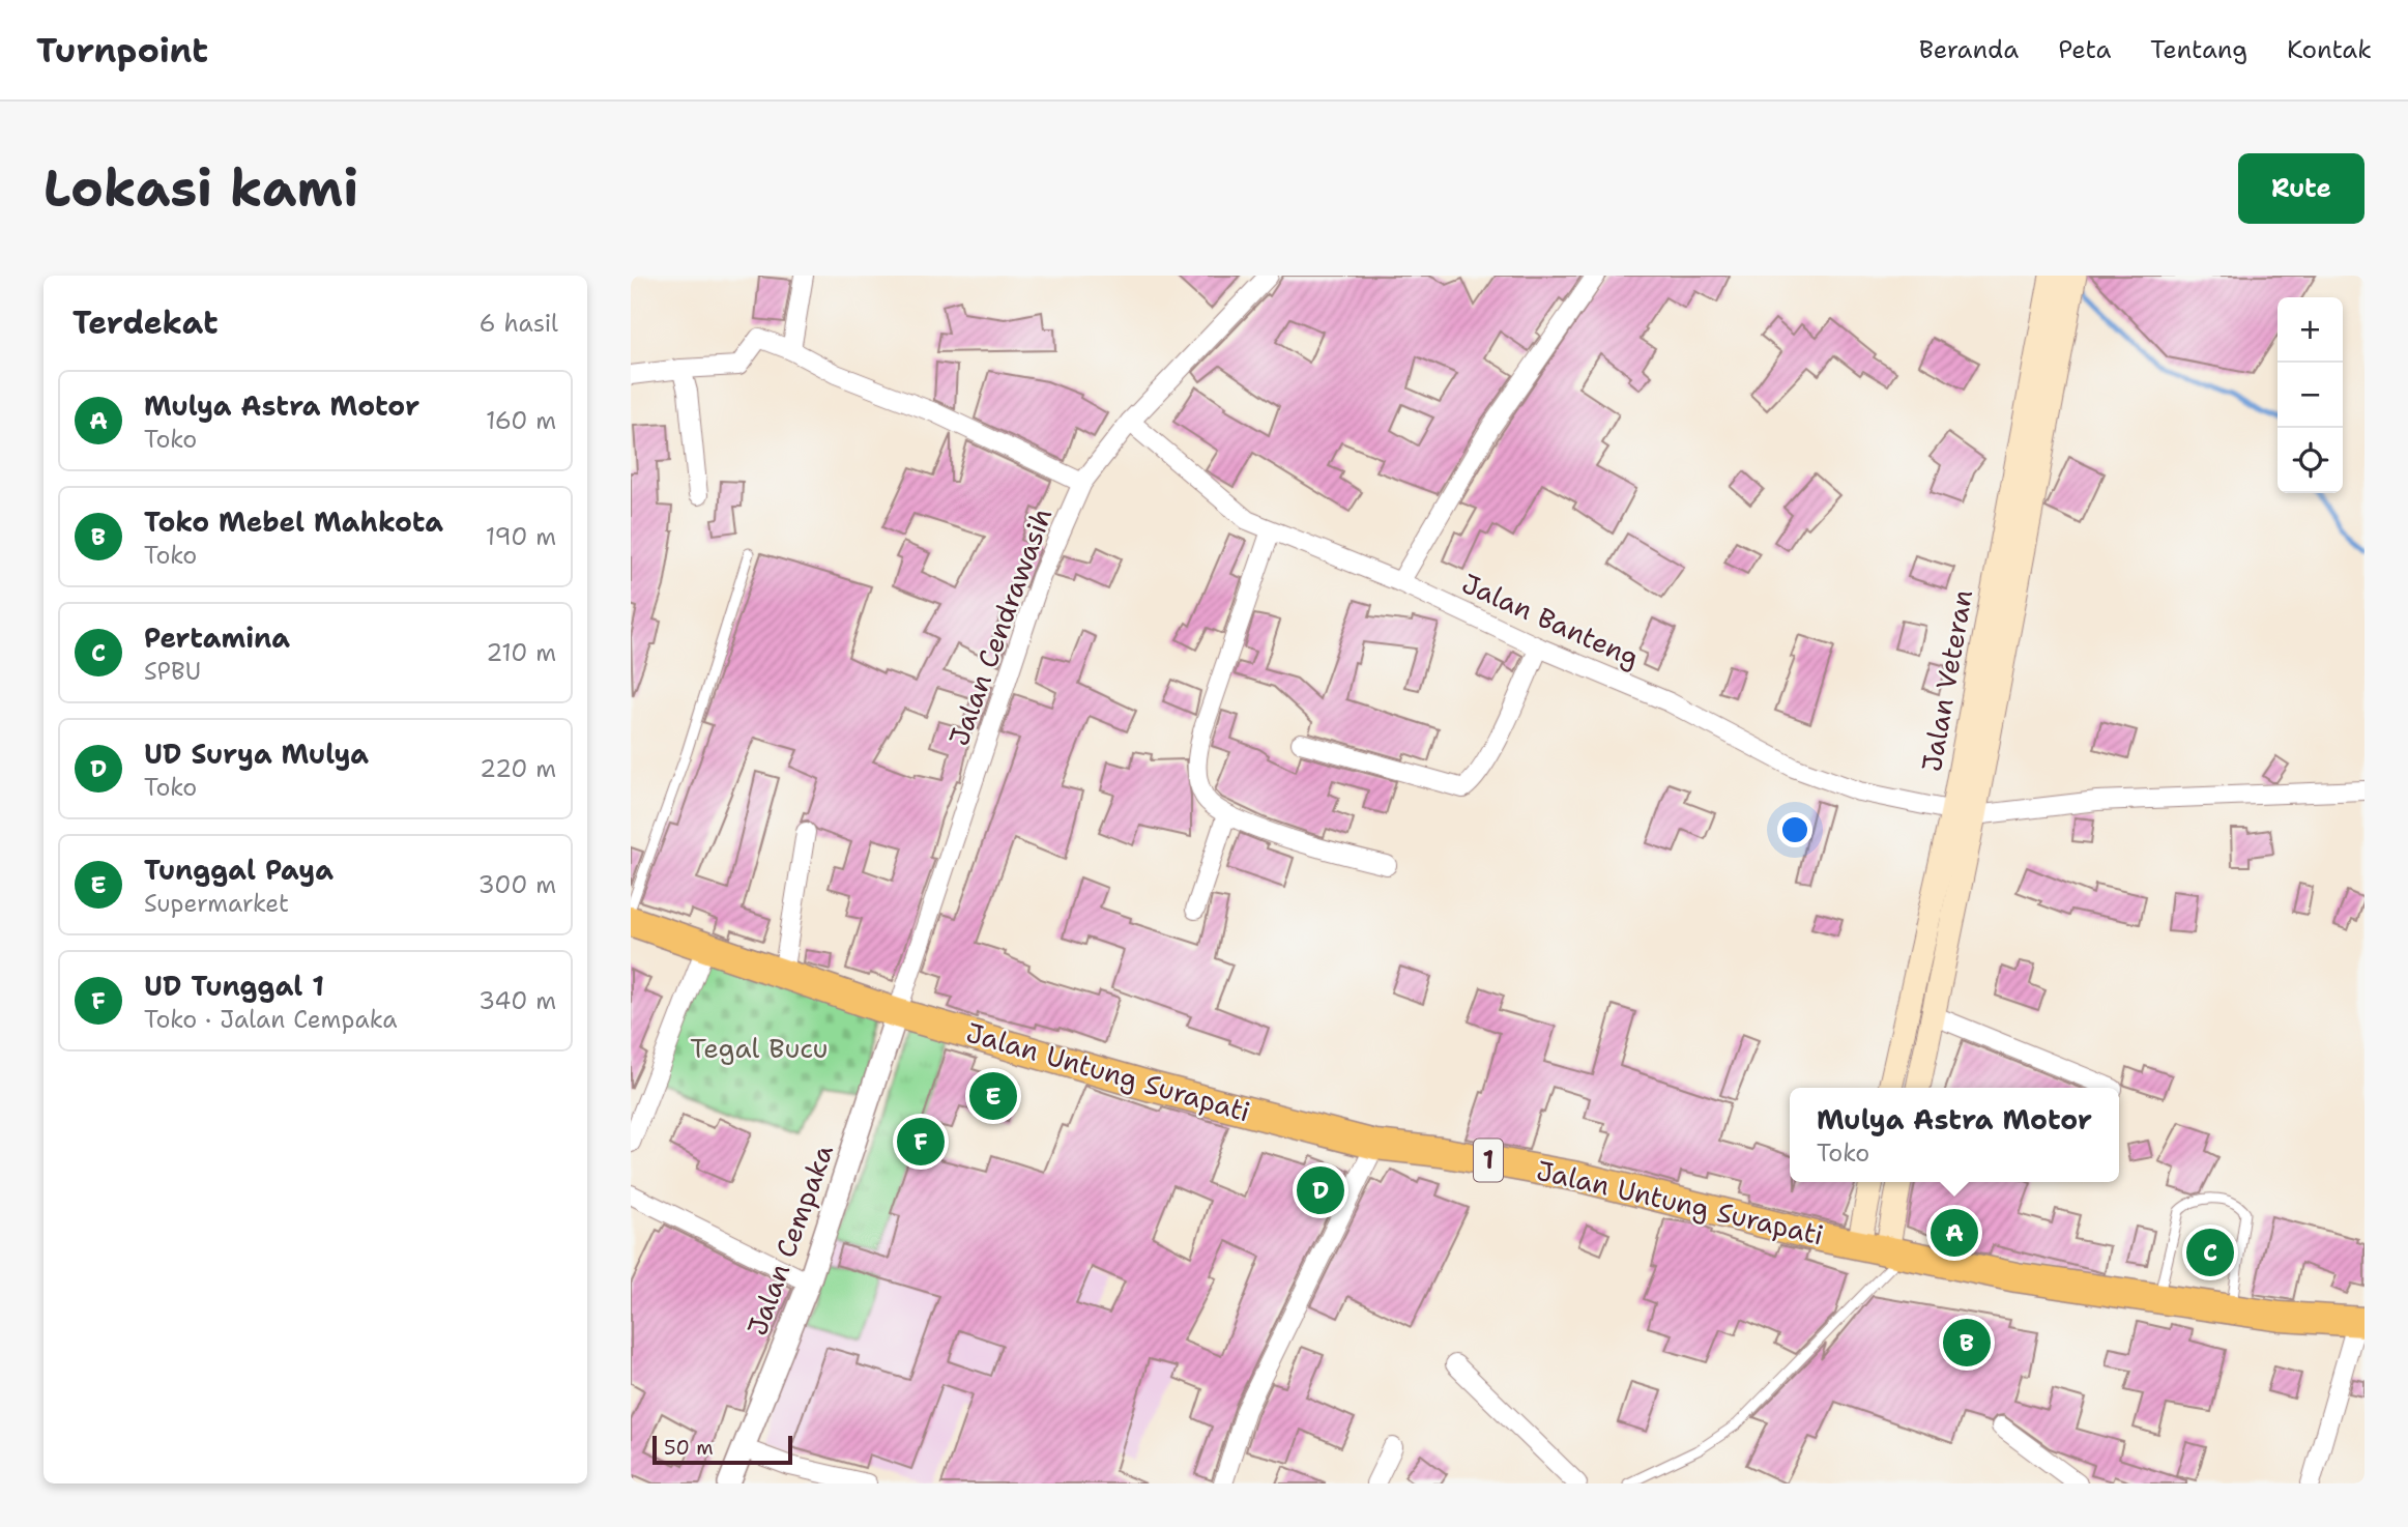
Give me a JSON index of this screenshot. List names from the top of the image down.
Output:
{
  "streets": {
    "highway": ["Jalan Untung Surapati", "1"],
    "main road": ["Jalan Veteran"],
    "street": ["Jalan Banteng", "Jalan Cendrawasih", "Jalan Cempaka"]
  },
  "crossings": [
    ["Jalan Banteng", "Jalan Cendrawasih"],
    ["Jalan Banteng", "Jalan Veteran"],
    ["Jalan Cendrawasih", "Jalan Untung Surapati"],
    ["Jalan Cendrawasih", "Jalan Cempaka"],
    ["Jalan Untung Surapati", "Jalan Cempaka"]
  ],
  "parks": ["Tegal Bucu"],
  "scale_bar": "50 m",
  "page": {
    "header": "Turnpoint",
    "nav": [
      "Beranda",
      "Peta",
      "Tentang",
      "Kontak"
    ],
    "buttons": "Rute",
    "title": "Lokasi kami",
    "heading": ["Terdekat", "6 hasil"],
    "map_buttons": ["+", "−"],
    "list": [
      {
        "mark": "A",
        "name": "Mulya Astra Motor",
        "note": "Toko",
        "value": "160 m"
      },
      {
        "mark": "B",
        "name": "Toko Mebel Mahkota",
        "note": "Toko",
        "value": "190 m"
      },
      {
        "mark": "C",
        "name": "Pertamina",
        "note": "SPBU",
        "value": "210 m"
      },
      {
        "mark": "D",
        "name": "UD Surya Mulya",
        "note": "Toko",
        "value": "220 m"
      },
      {
        "mark": "E",
        "name": "Tunggal Paya",
        "note": "Supermarket",
        "value": "300 m"
      },
      {
        "mark": "F",
        "name": "UD Tunggal 1",
        "note": "Toko · Jalan Cempaka",
        "value": "340 m"
      }
    ],
    "pins": [
      "E",
      "F",
      "D",
      "A",
      "C",
      "B"
    ],
    "popup": ["Mulya Astra Motor", "Toko"],
    "scale": "50 m"
  }
}
